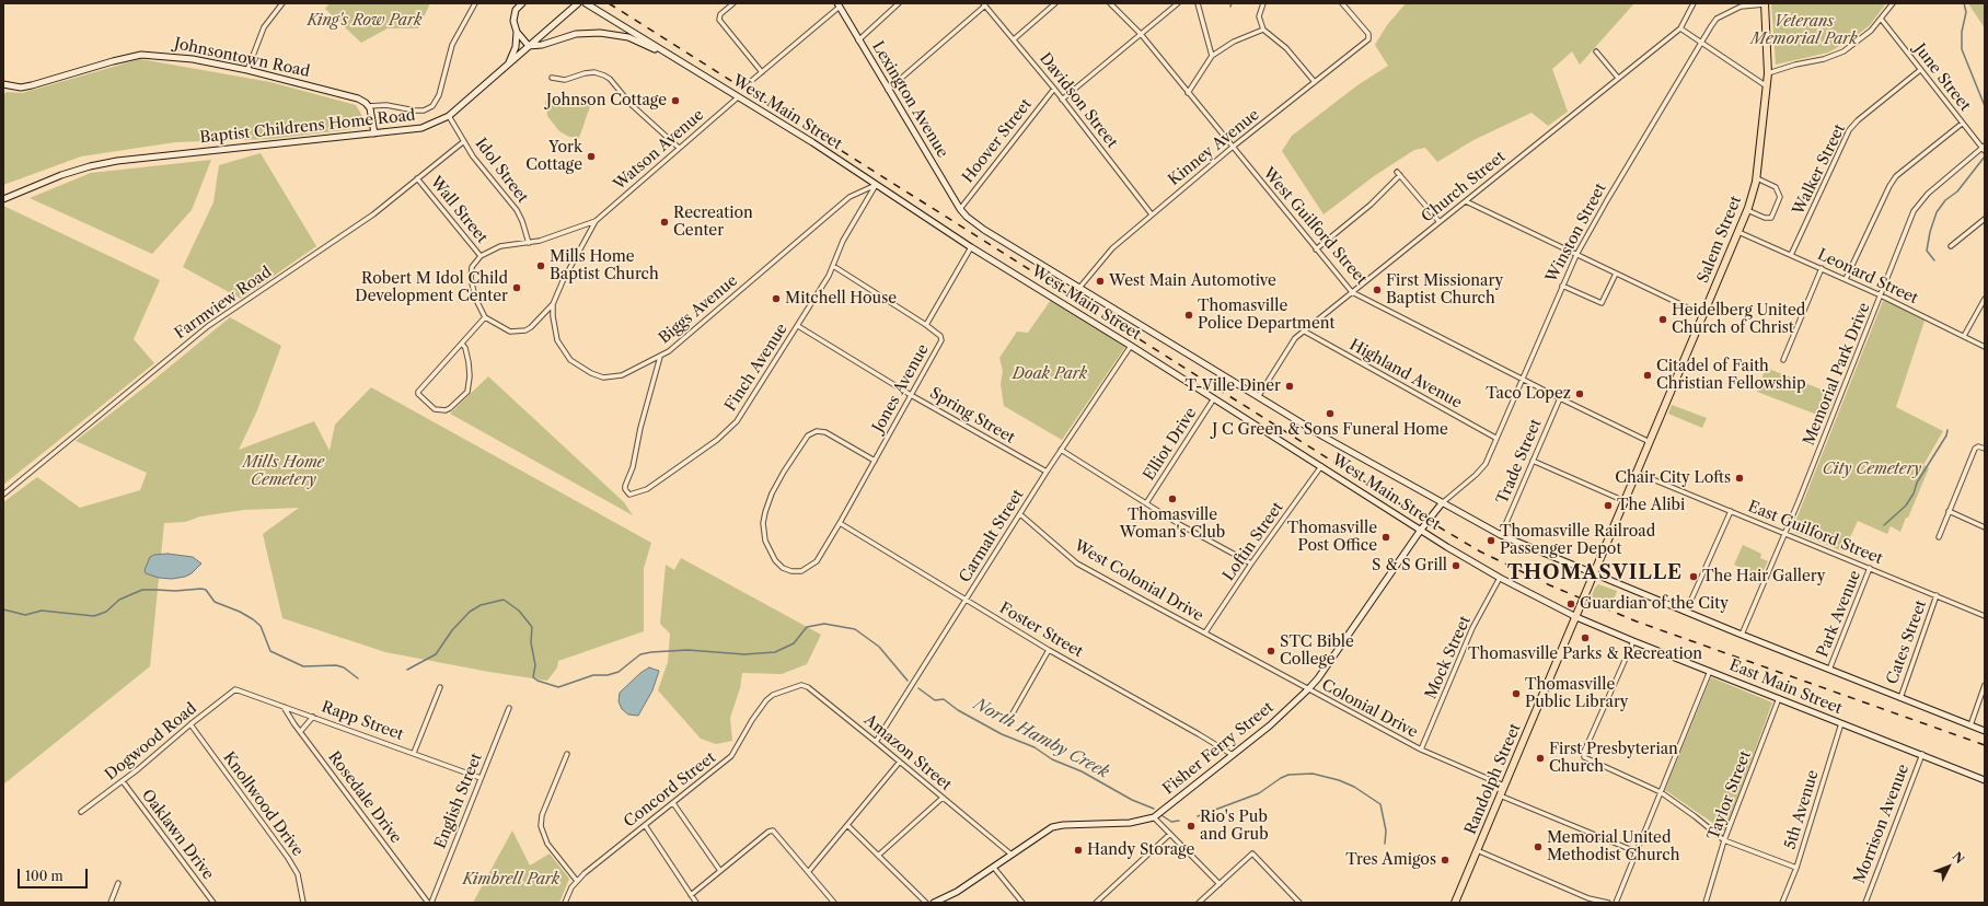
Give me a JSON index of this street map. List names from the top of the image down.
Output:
{
  "streets": {
    "main road": ["Salem Street", "Randolph Street"],
    "street": [
      "Johnsontown Road",
      "June Street",
      "Lexington Avenue",
      "Davidson Street",
      "West Main Street",
      "Baptist Childrens Home Road",
      "Hoover Street",
      "Kinney Avenue",
      "Watson Avenue",
      "Walker Street",
      "Idol Street",
      "Church Street",
      "Wall Street",
      "West Guilford Street",
      "Winston Street",
      "Leonard Street",
      "Farmview Road",
      "Biggs Avenue",
      "Finch Avenue",
      "Highland Avenue",
      "Memorial Park Drive",
      "Jones Avenue",
      "Spring Street",
      "Elliot Drive",
      "Trade Street",
      "East Guilford Street",
      "Carmalt Street",
      "Loftin Street",
      "West Colonial Drive",
      "Park Avenue",
      "Foster Street",
      "Cates Street",
      "Mock Street",
      "East Main Street",
      "Colonial Drive",
      "Rapp Street",
      "Dogwood Road",
      "Fisher Ferry Street",
      "Amazon Street",
      "Concord Street",
      "Taylor Street",
      "Rosedale Drive",
      "English Street",
      "Knollwood Drive",
      "5th Avenue",
      "Morrison Avenue",
      "Oaklawn Drive"
    ]
  },
  "crossings": [
    ["June Street", "Walker Street"],
    ["June Street", "Memorial Park Drive"],
    ["Lexington Avenue", "West Main Street"],
    ["Lexington Avenue", "Hoover Street"],
    ["Davidson Street", "Hoover Street"],
    ["Davidson Street", "Kinney Avenue"],
    ["West Main Street", "Hoover Street"],
    ["West Main Street", "Kinney Avenue"],
    ["West Main Street", "Watson Avenue"],
    ["West Main Street", "Church Street"],
    ["West Main Street", "Winston Street"],
    ["West Main Street", "Salem Street"],
    ["West Main Street", "Biggs Avenue"],
    ["West Main Street", "Finch Avenue"],
    ["West Main Street", "Jones Avenue"],
    ["West Main Street", "Elliot Drive"],
    ["West Main Street", "Trade Street"],
    ["West Main Street", "Carmalt Street"],
    ["West Main Street", "Loftin Street"],
    ["West Main Street", "Mock Street"],
    ["West Main Street", "East Main Street"],
    ["West Main Street", "Fisher Ferry Street"],
    ["West Main Street", "Randolph Street"],
    ["Baptist Childrens Home Road", "Idol Street"],
    ["Kinney Avenue", "West Guilford Street"],
    ["Walker Street", "Leonard Street"],
    ["Idol Street", "Farmview Road"],
    ["Church Street", "West Guilford Street"],
    ["Church Street", "Highland Avenue"],
    ["Wall Street", "Farmview Road"],
    ["West Guilford Street", "Winston Street"],
    ["West Guilford Street", "Salem Street"],
    ["West Guilford Street", "Trade Street"],
    ["Winston Street", "Salem Street"],
    ["Winston Street", "Highland Avenue"],
    ["Winston Street", "Fisher Ferry Street"],
    ["Salem Street", "Leonard Street"],
    ["Salem Street", "East Guilford Street"],
    ["Salem Street", "East Main Street"],
    ["Salem Street", "Randolph Street"],
    ["Leonard Street", "Memorial Park Drive"],
    ["Biggs Avenue", "Finch Avenue"],
    ["Finch Avenue", "Spring Street"],
    ["Memorial Park Drive", "East Guilford Street"],
    ["Jones Avenue", "Spring Street"],
    ["Jones Avenue", "Foster Street"],
    ["Spring Street", "Carmalt Street"],
    ["East Guilford Street", "Park Avenue"],
    ["East Guilford Street", "Cates Street"],
    ["Carmalt Street", "West Colonial Drive"],
    ["Carmalt Street", "Foster Street"],
    ["Carmalt Street", "Amazon Street"],
    ["Loftin Street", "West Colonial Drive"],
    ["Loftin Street", "Colonial Drive"],
    ["West Colonial Drive", "Colonial Drive"],
    ["Foster Street", "Fisher Ferry Street"],
    ["Mock Street", "Colonial Drive"],
    ["East Main Street", "Randolph Street"],
    ["East Main Street", "Taylor Street"],
    ["East Main Street", "5th Avenue"],
    ["East Main Street", "Morrison Avenue"],
    ["Colonial Drive", "Fisher Ferry Street"],
    ["Colonial Drive", "Randolph Street"],
    ["Rapp Street", "Dogwood Road"],
    ["Rapp Street", "Rosedale Drive"],
    ["Rapp Street", "English Street"],
    ["Dogwood Road", "Knollwood Drive"],
    ["Dogwood Road", "Oaklawn Drive"],
    ["Fisher Ferry Street", "Amazon Street"],
    ["Amazon Street", "Concord Street"],
    ["Rosedale Drive", "English Street"]
  ],
  "districts": ["THOMASVILLE"],
  "water": ["North Hamby Creek"],
  "parks": [
    "King's Row Park",
    "Veterans Memorial Park",
    "Doak Park",
    "Mills Home Cemetery",
    "City Cemetery",
    "Kimbrell Park"
  ],
  "places": [
    "Johnson Cottage",
    "York Cottage",
    "Recreation Center",
    "Mills Home Baptist Church",
    "West Main Automotive",
    "Robert M Idol Child Development Center",
    "First Missionary Baptist Church",
    "Mitchell House",
    "Thomasville Police Department",
    "Heidelberg United Church of Christ",
    "Citadel of Faith Christian Fellowship",
    "T-Ville Diner",
    "Taco Lopez",
    "J C Green & Sons Funeral Home",
    "Chair City Lofts",
    "Thomasville Woman's Club",
    "The Alibi",
    "Thomasville Post Office",
    "Thomasville Railroad Passenger Depot",
    "S & S Grill",
    "The Hair Gallery",
    "Guardian of the City",
    "Thomasville Parks & Recreation",
    "STC Bible College",
    "Thomasville Public Library",
    "First Presbyterian Church",
    "Rio's Pub and Grub",
    "Memorial United Methodist Church",
    "Handy Storage",
    "Tres Amigos"
  ],
  "scale_bar": "100 m",
  "north": "top right"
}
